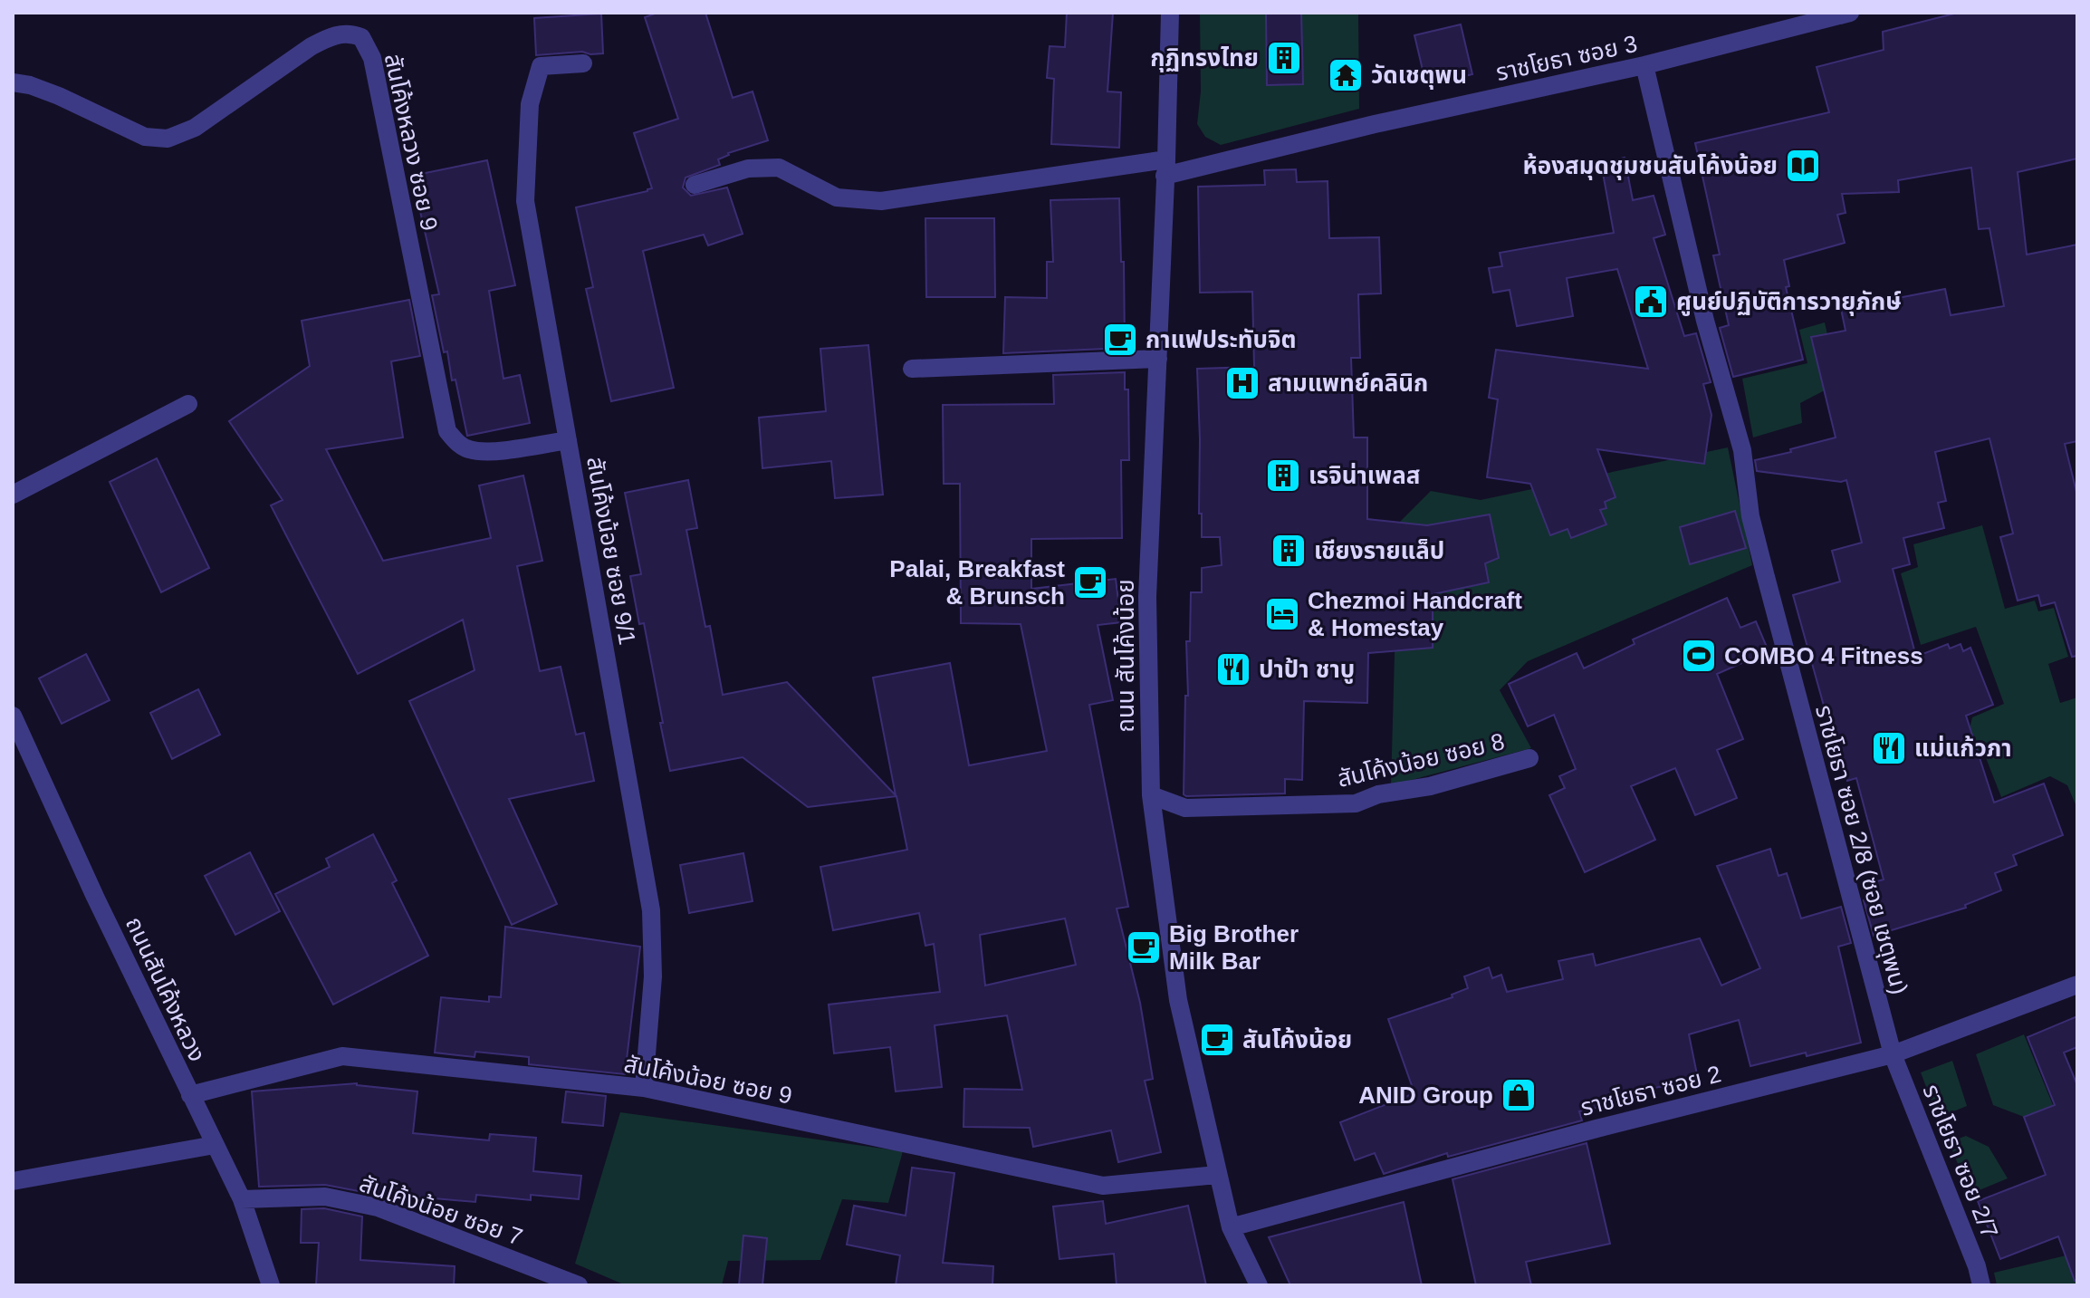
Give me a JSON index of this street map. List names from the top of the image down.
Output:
{
  "streets": {
    "street": [
      "ราชโยธา ซอย 3",
      "สันโค้งหลวง ซอย 9",
      "สันโค้งน้อย ซอย 9/1",
      "ถนน สันโค้งน้อย",
      "สันโค้งน้อย ซอย 8",
      "ราชโยธา ซอย 2/8 (ซอย เชตุพน)",
      "ถนนสันโค้งหลวง",
      "สันโค้งน้อย ซอย 9",
      "ราชโยธา ซอย 2",
      "ราชโยธา ซอย 2/7",
      "สันโค้งน้อย ซอย 7"
    ]
  },
  "crossings": [
    ["ราชโยธา ซอย 3", "ถนน สันโค้งน้อย"],
    ["ราชโยธา ซอย 3", "ราชโยธา ซอย 2/8 (ซอย เชตุพน)"],
    ["สันโค้งหลวง ซอย 9", "สันโค้งน้อย ซอย 9/1"],
    ["สันโค้งน้อย ซอย 9/1", "สันโค้งน้อย ซอย 9"],
    ["ถนน สันโค้งน้อย", "สันโค้งน้อย ซอย 8"],
    ["ถนน สันโค้งน้อย", "สันโค้งน้อย ซอย 9"],
    ["ถนน สันโค้งน้อย", "ราชโยธา ซอย 2"],
    ["ราชโยธา ซอย 2/8 (ซอย เชตุพน)", "ราชโยธา ซอย 2"],
    ["ราชโยธา ซอย 2/8 (ซอย เชตุพน)", "ราชโยธา ซอย 2/7"],
    ["ถนนสันโค้งหลวง", "สันโค้งน้อย ซอย 9"],
    ["ถนนสันโค้งหลวง", "สันโค้งน้อย ซอย 7"],
    ["ราชโยธา ซอย 2", "ราชโยธา ซอย 2/7"]
  ],
  "places": {
    "building": ["กุฏิทรงไทย", "เรจิน่าเพลส", "เชียงรายแล็ป"],
    "temple": ["วัดเชตุพน"],
    "library": ["ห้องสมุดชุมชนสันโค้งน้อย"],
    "public building": ["ศูนย์ปฏิบัติการวายุภักษ์"],
    "cafe": [
      "กาแฟประทับจิต",
      "Palai, Breakfast & Brunsch",
      "Big Brother Milk Bar",
      "สันโค้งน้อย"
    ],
    "hospital": ["สามแพทย์คลินิก"],
    "hotel": ["Chezmoi Handcraft & Homestay"],
    "sports": ["COMBO 4 Fitness"],
    "restaurant": ["ปาป้า ชาบู", "แม่แก้วภา"],
    "shop": ["ANID Group"]
  }
}
